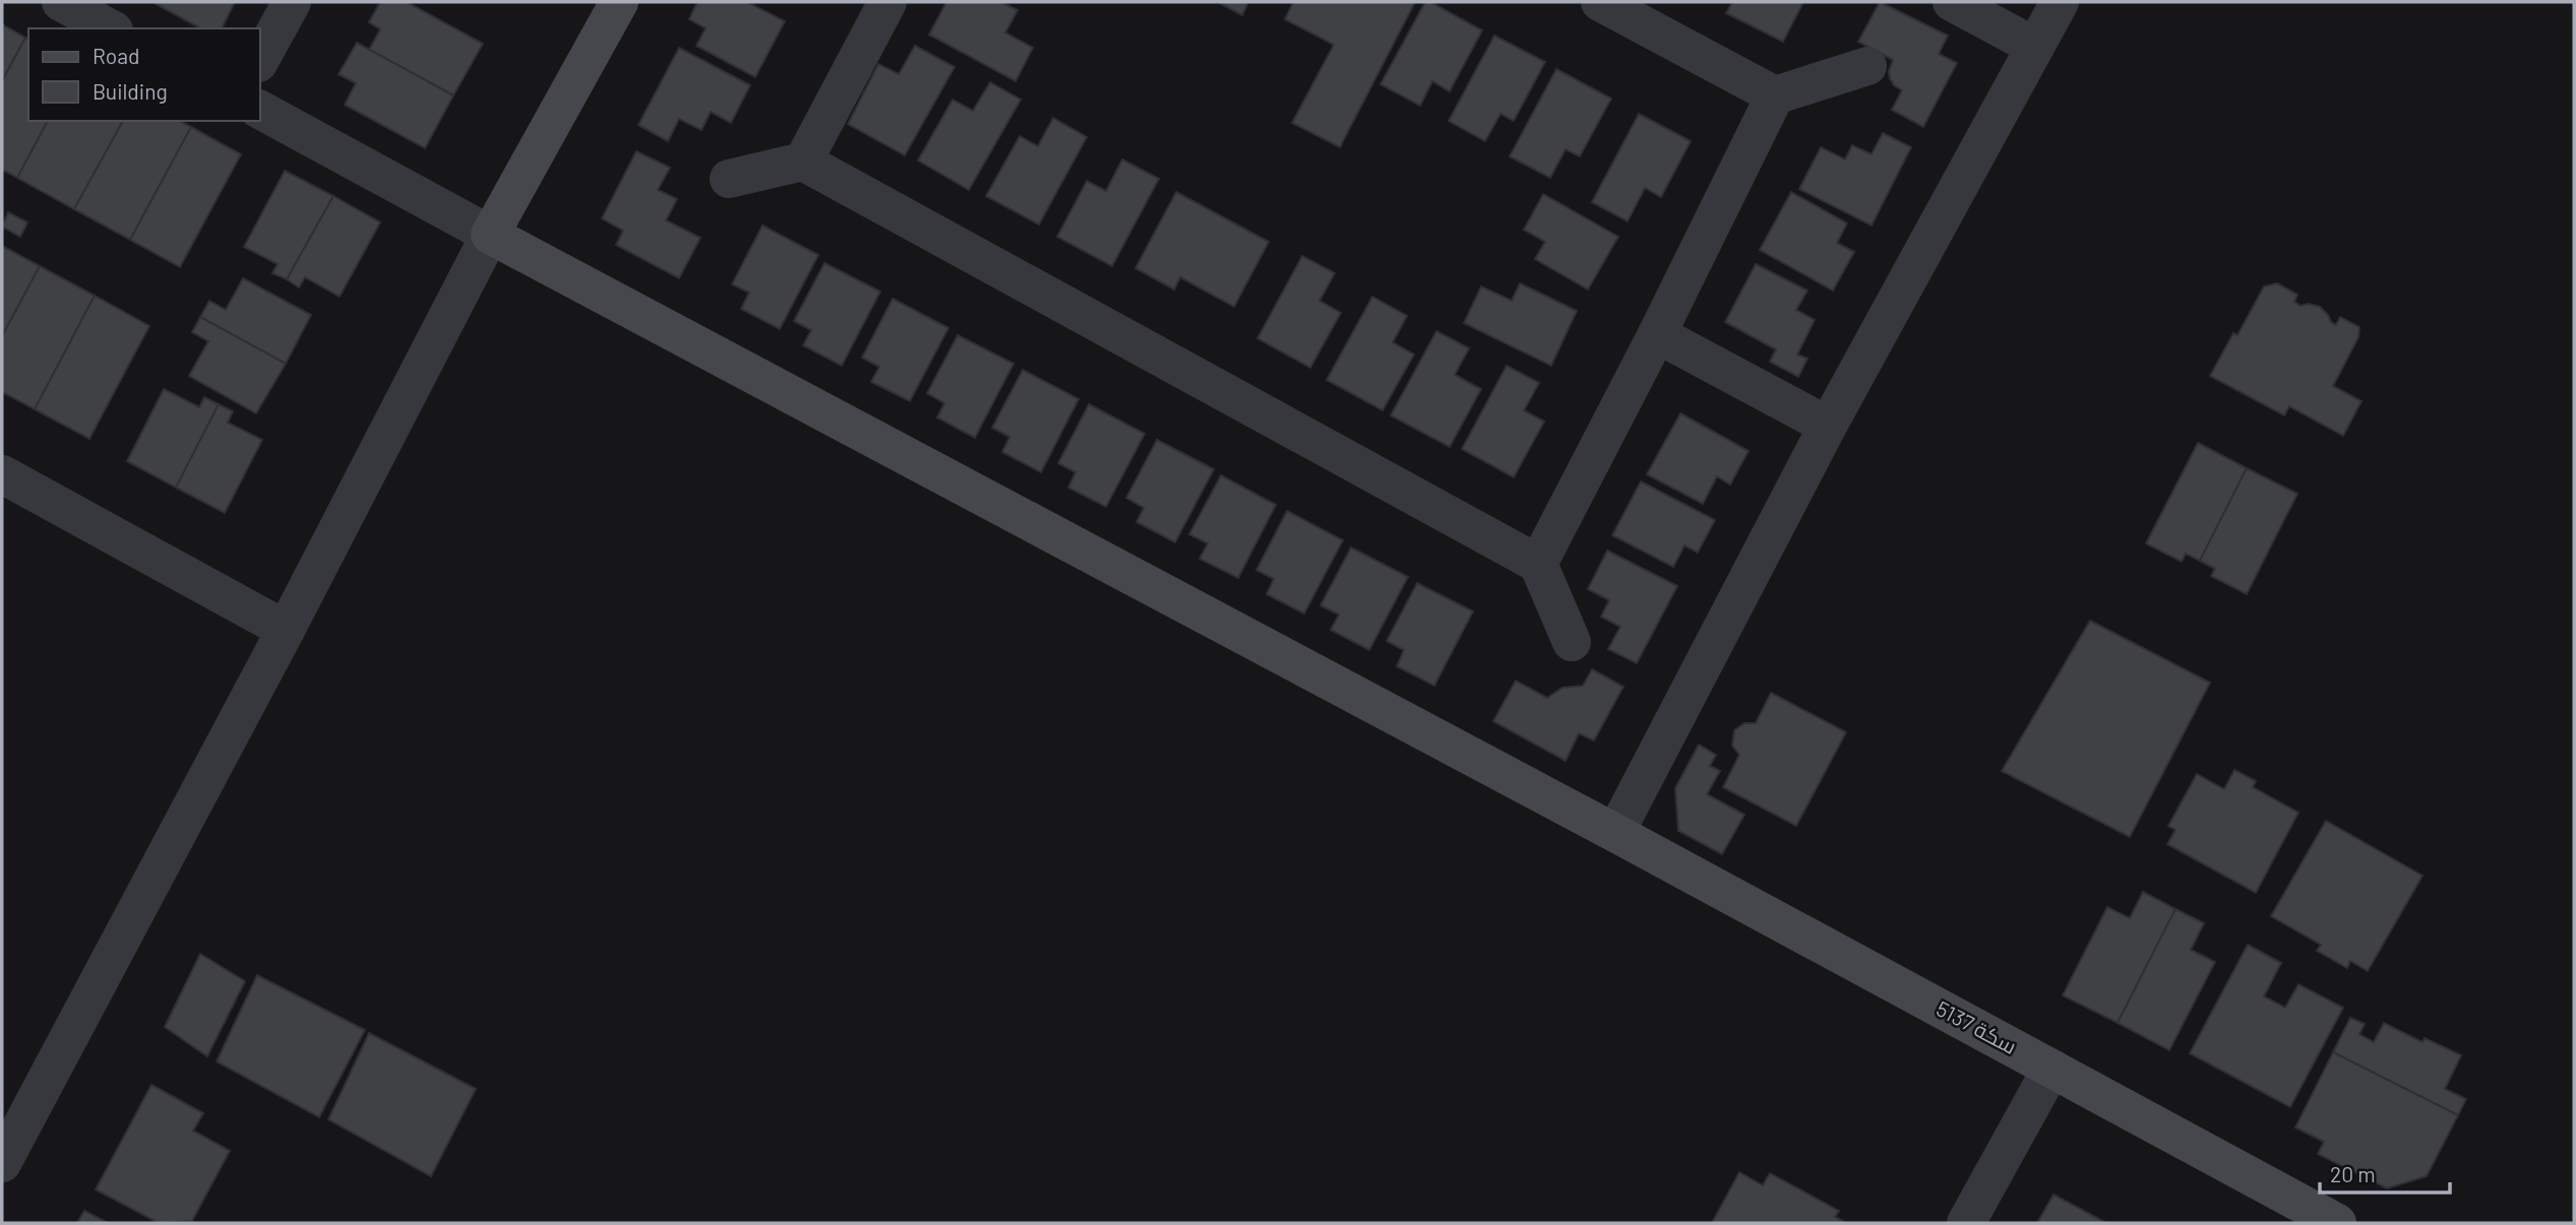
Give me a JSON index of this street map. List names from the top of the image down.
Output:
{
  "streets": {
    "street": ["سكة 5137"]
  },
  "legend": ["Road", "Building"],
  "scale_bar": "20 m"
}
